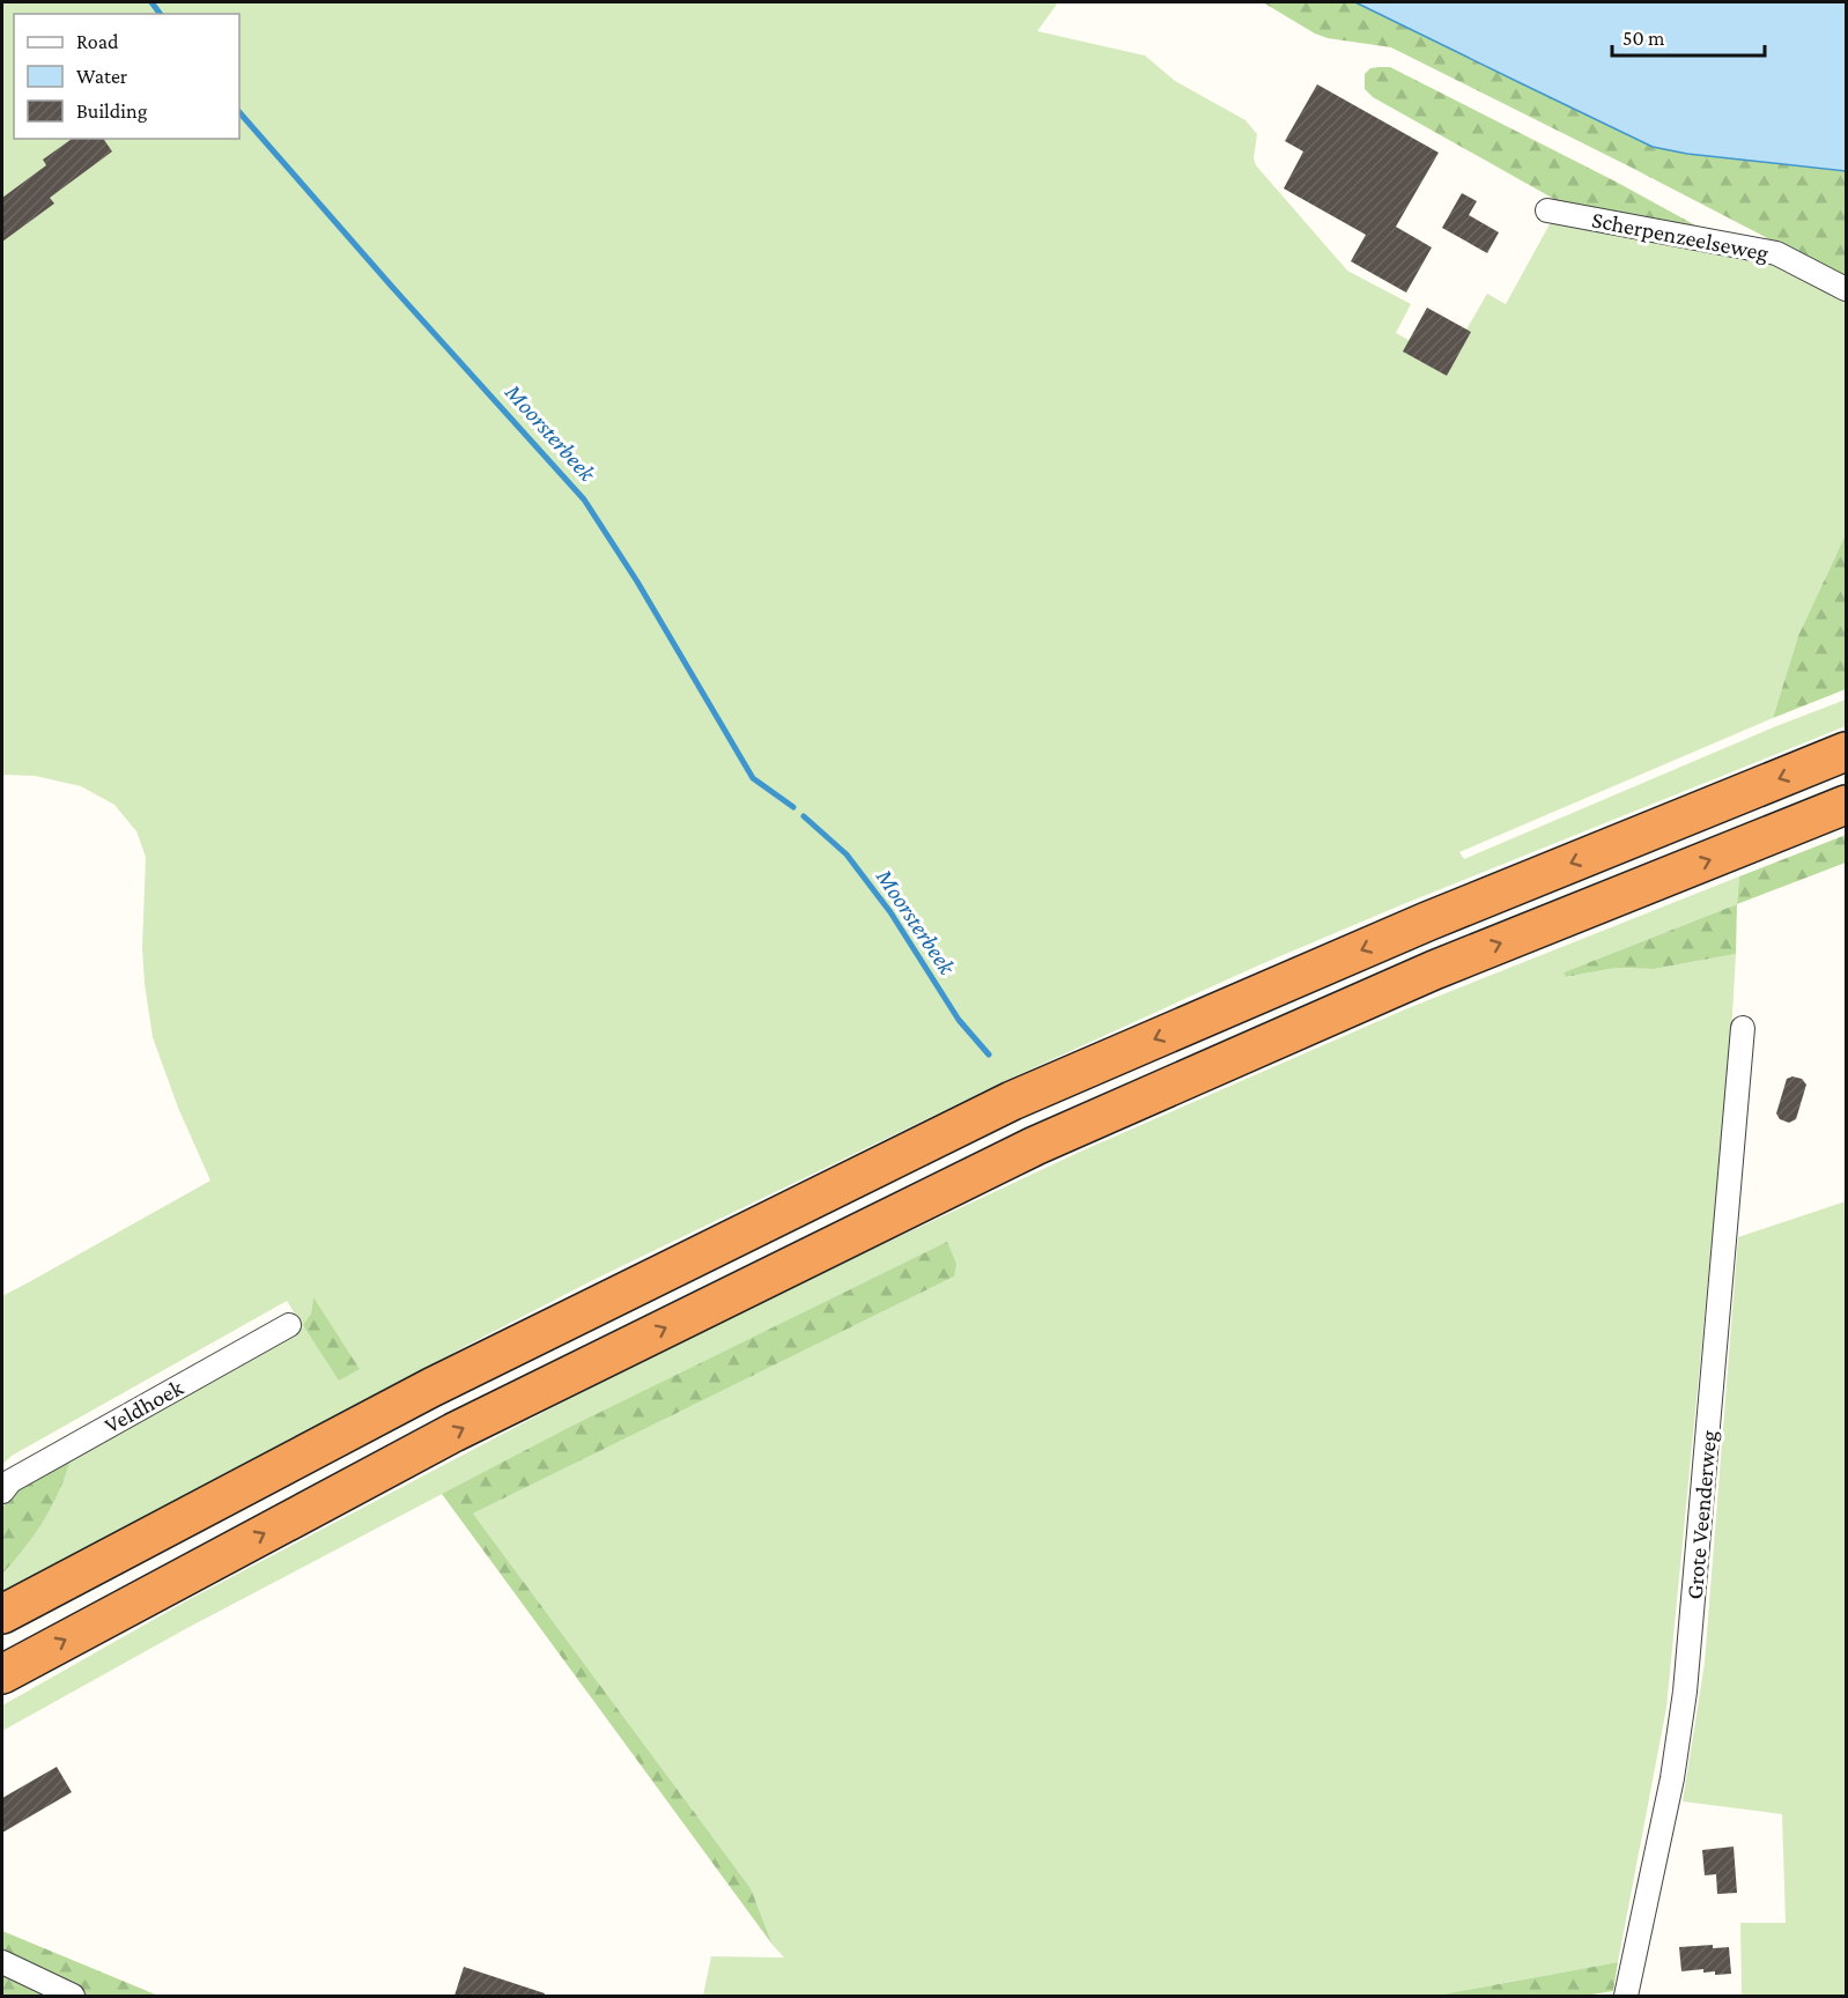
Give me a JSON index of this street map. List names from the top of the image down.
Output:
{
  "streets": {
    "street": ["Scherpenzeelseweg", "Veldhoek", "Grote Veenderweg"]
  },
  "water": ["Moorsterbeek"],
  "legend": ["Road", "Water", "Building"],
  "scale_bar": "50 m"
}
